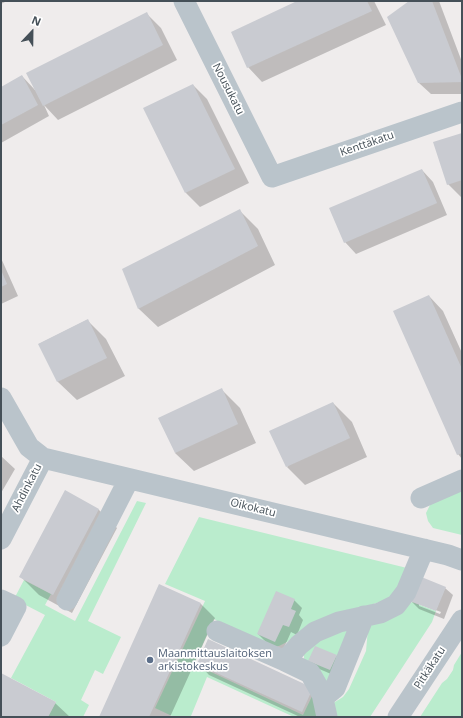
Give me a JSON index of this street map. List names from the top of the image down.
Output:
{
  "streets": {
    "street": [
      "Nousukatu",
      "Kenttäkatu",
      "Ahdinkatu",
      "Oikokatu",
      "Pitkäkatu"
    ]
  },
  "crossings": [
    ["Nousukatu", "Kenttäkatu"],
    ["Ahdinkatu", "Oikokatu"]
  ],
  "places": ["Maanmittauslaitoksen arkistokeskus"],
  "north": "top"
}
